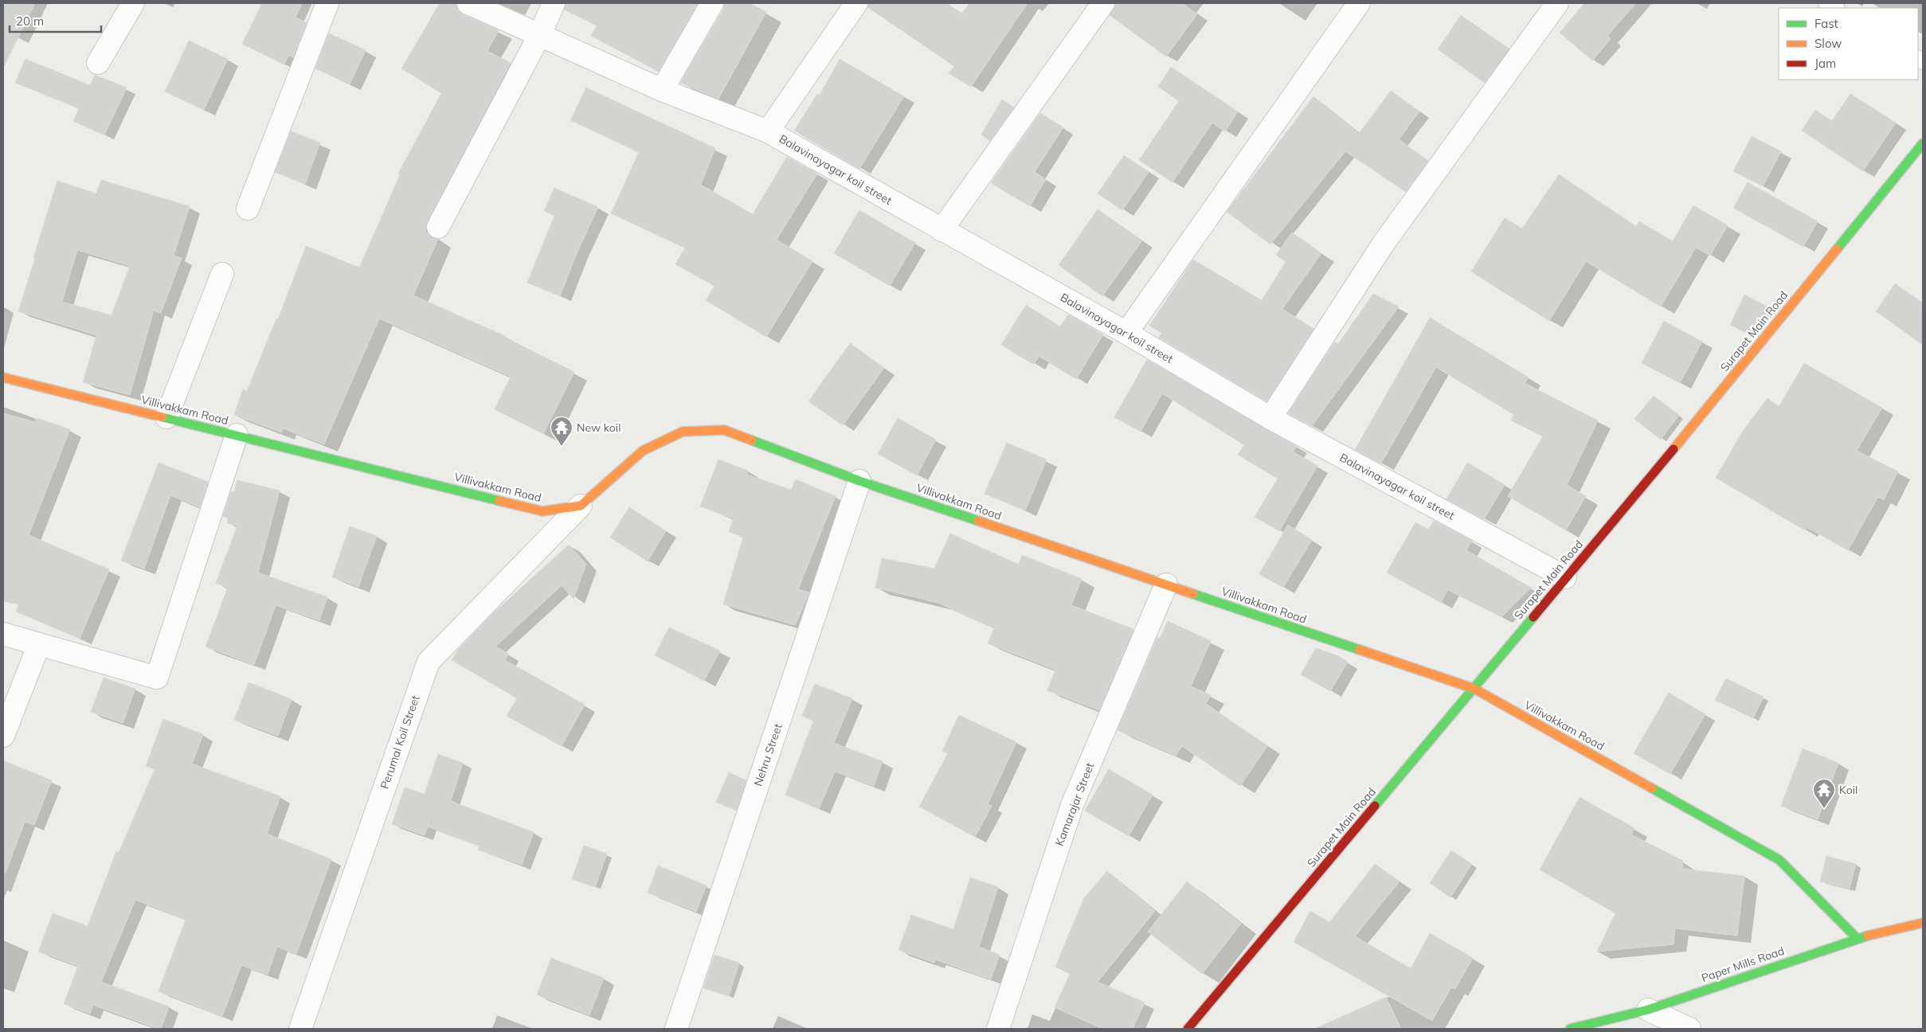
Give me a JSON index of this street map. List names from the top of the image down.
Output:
{
  "streets": {
    "street": [
      "Balavinayagar koil street",
      "Surapet Main Road",
      "Villivakkam Road",
      "Perumal Koil Street",
      "Nehru Street",
      "Kamarajar Street",
      "Paper Mills Road"
    ]
  },
  "crossings": [
    ["Balavinayagar koil street", "Surapet Main Road"],
    ["Surapet Main Road", "Villivakkam Road"],
    ["Villivakkam Road", "Perumal Koil Street"],
    ["Villivakkam Road", "Nehru Street"],
    ["Villivakkam Road", "Kamarajar Street"],
    ["Villivakkam Road", "Paper Mills Road"]
  ],
  "places": {
    "temple": ["New koil", "Koil"]
  },
  "legend": ["Fast", "Slow", "Jam"],
  "scale_bar": "20 m"
}
